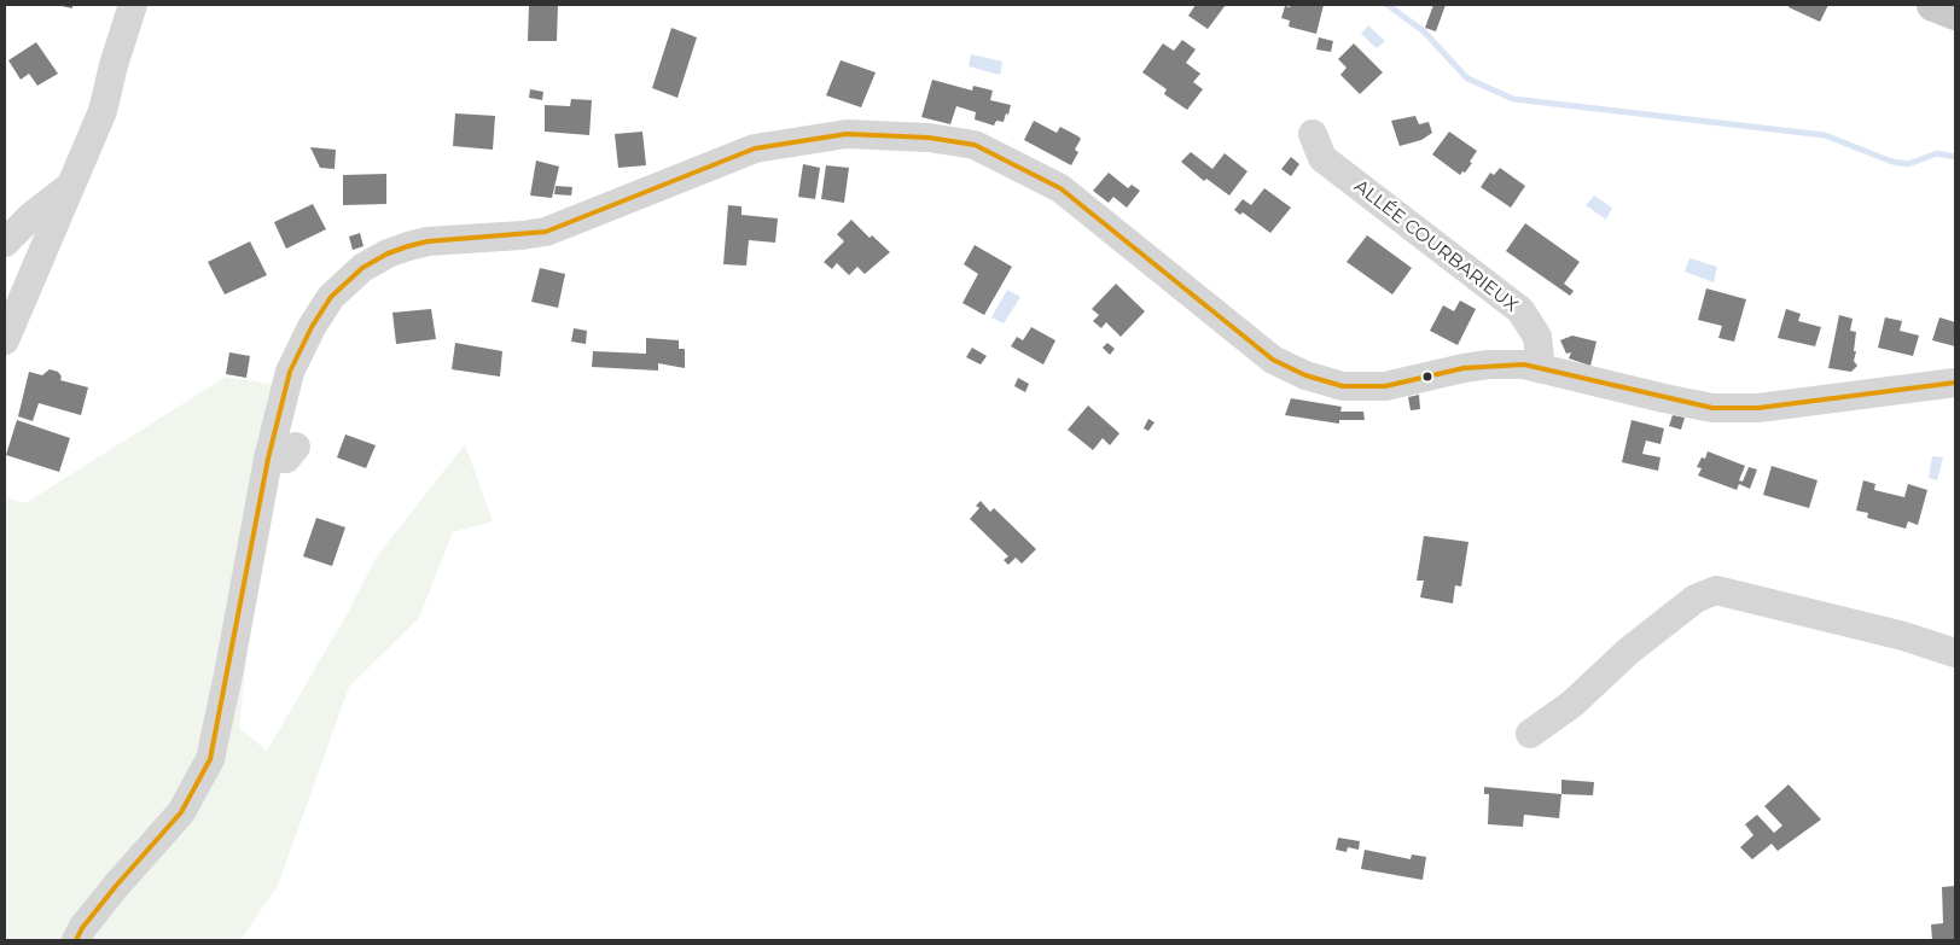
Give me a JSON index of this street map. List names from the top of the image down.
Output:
{
  "streets": {
    "street": ["ALLÉE COURBARIEUX"]
  }
}
